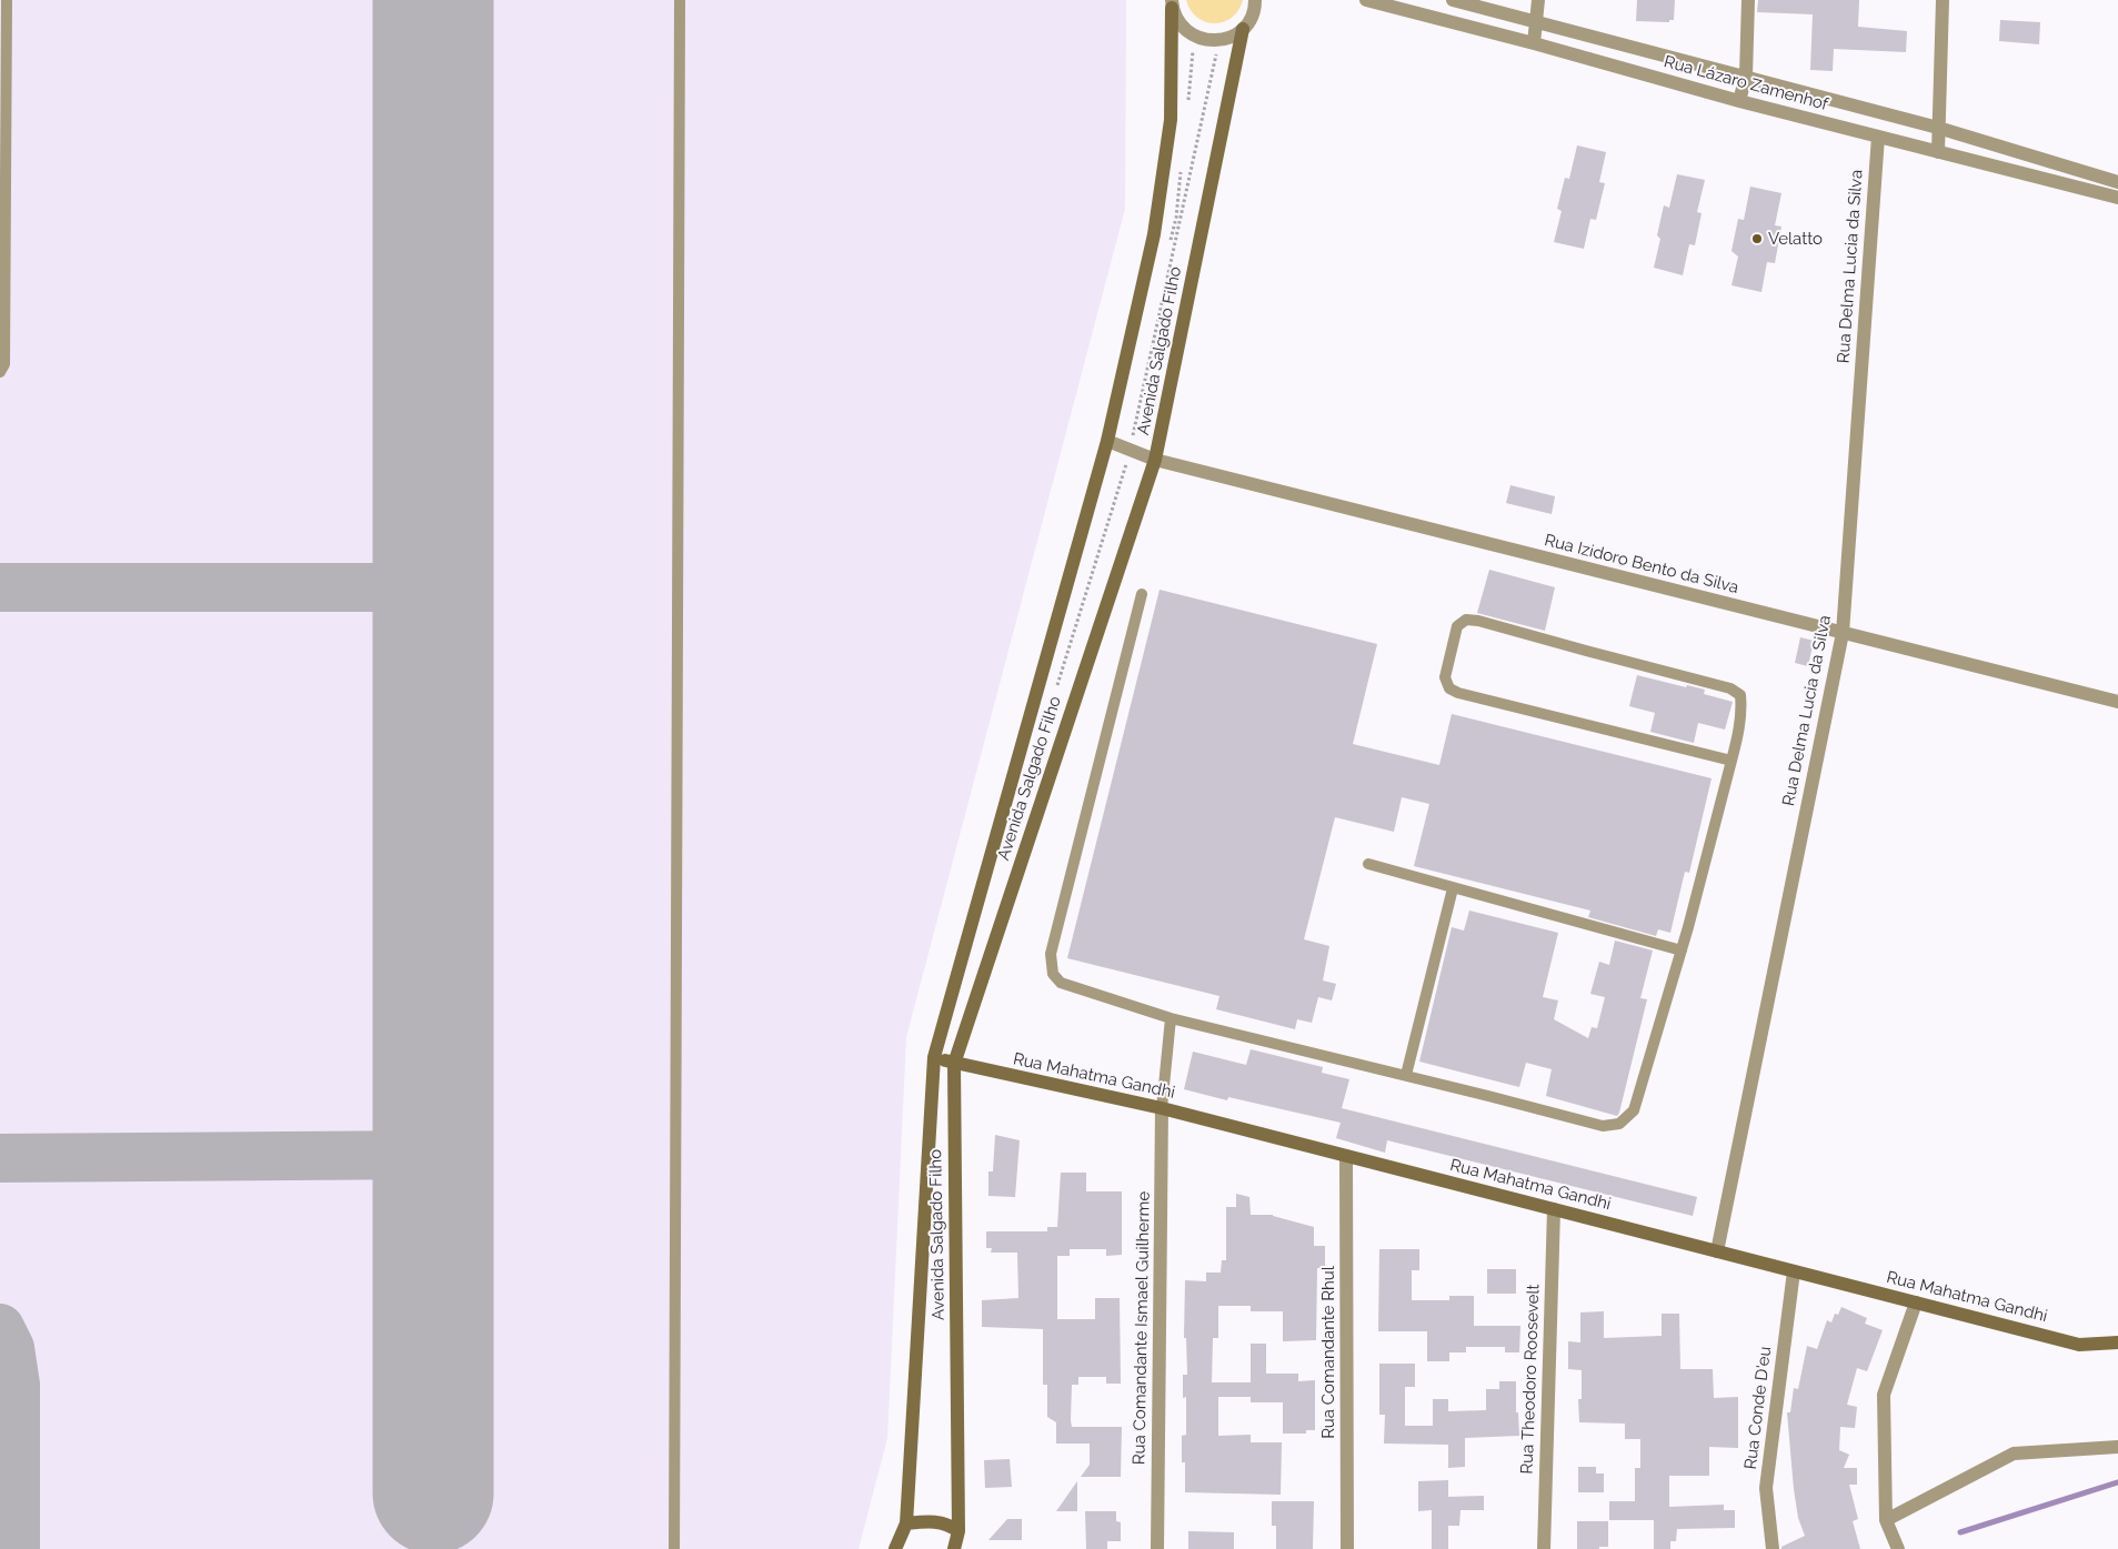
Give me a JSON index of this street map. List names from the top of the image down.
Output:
{
  "streets": {
    "street": [
      "Rua Lázaro Zamenhof",
      "Rua Delma Lucia da Silva",
      "Avenida Salgado Filho",
      "Rua Izidoro Bento da Silva",
      "Rua Mahatma Gandhi",
      "Rua Comandante Ismael Guilherme",
      "Rua Comandante Rhul",
      "Rua Theodoro Roosevelt",
      "Rua Conde D'eu"
    ]
  },
  "crossings": [
    ["Rua Lázaro Zamenhof", "Rua Delma Lucia da Silva"],
    ["Rua Delma Lucia da Silva", "Rua Izidoro Bento da Silva"],
    ["Rua Delma Lucia da Silva", "Rua Mahatma Gandhi"],
    ["Avenida Salgado Filho", "Rua Izidoro Bento da Silva"],
    ["Avenida Salgado Filho", "Rua Mahatma Gandhi"],
    ["Rua Mahatma Gandhi", "Rua Comandante Ismael Guilherme"],
    ["Rua Mahatma Gandhi", "Rua Comandante Rhul"],
    ["Rua Mahatma Gandhi", "Rua Theodoro Roosevelt"],
    ["Rua Mahatma Gandhi", "Rua Conde D'eu"]
  ],
  "places": ["Velatto"]
}
